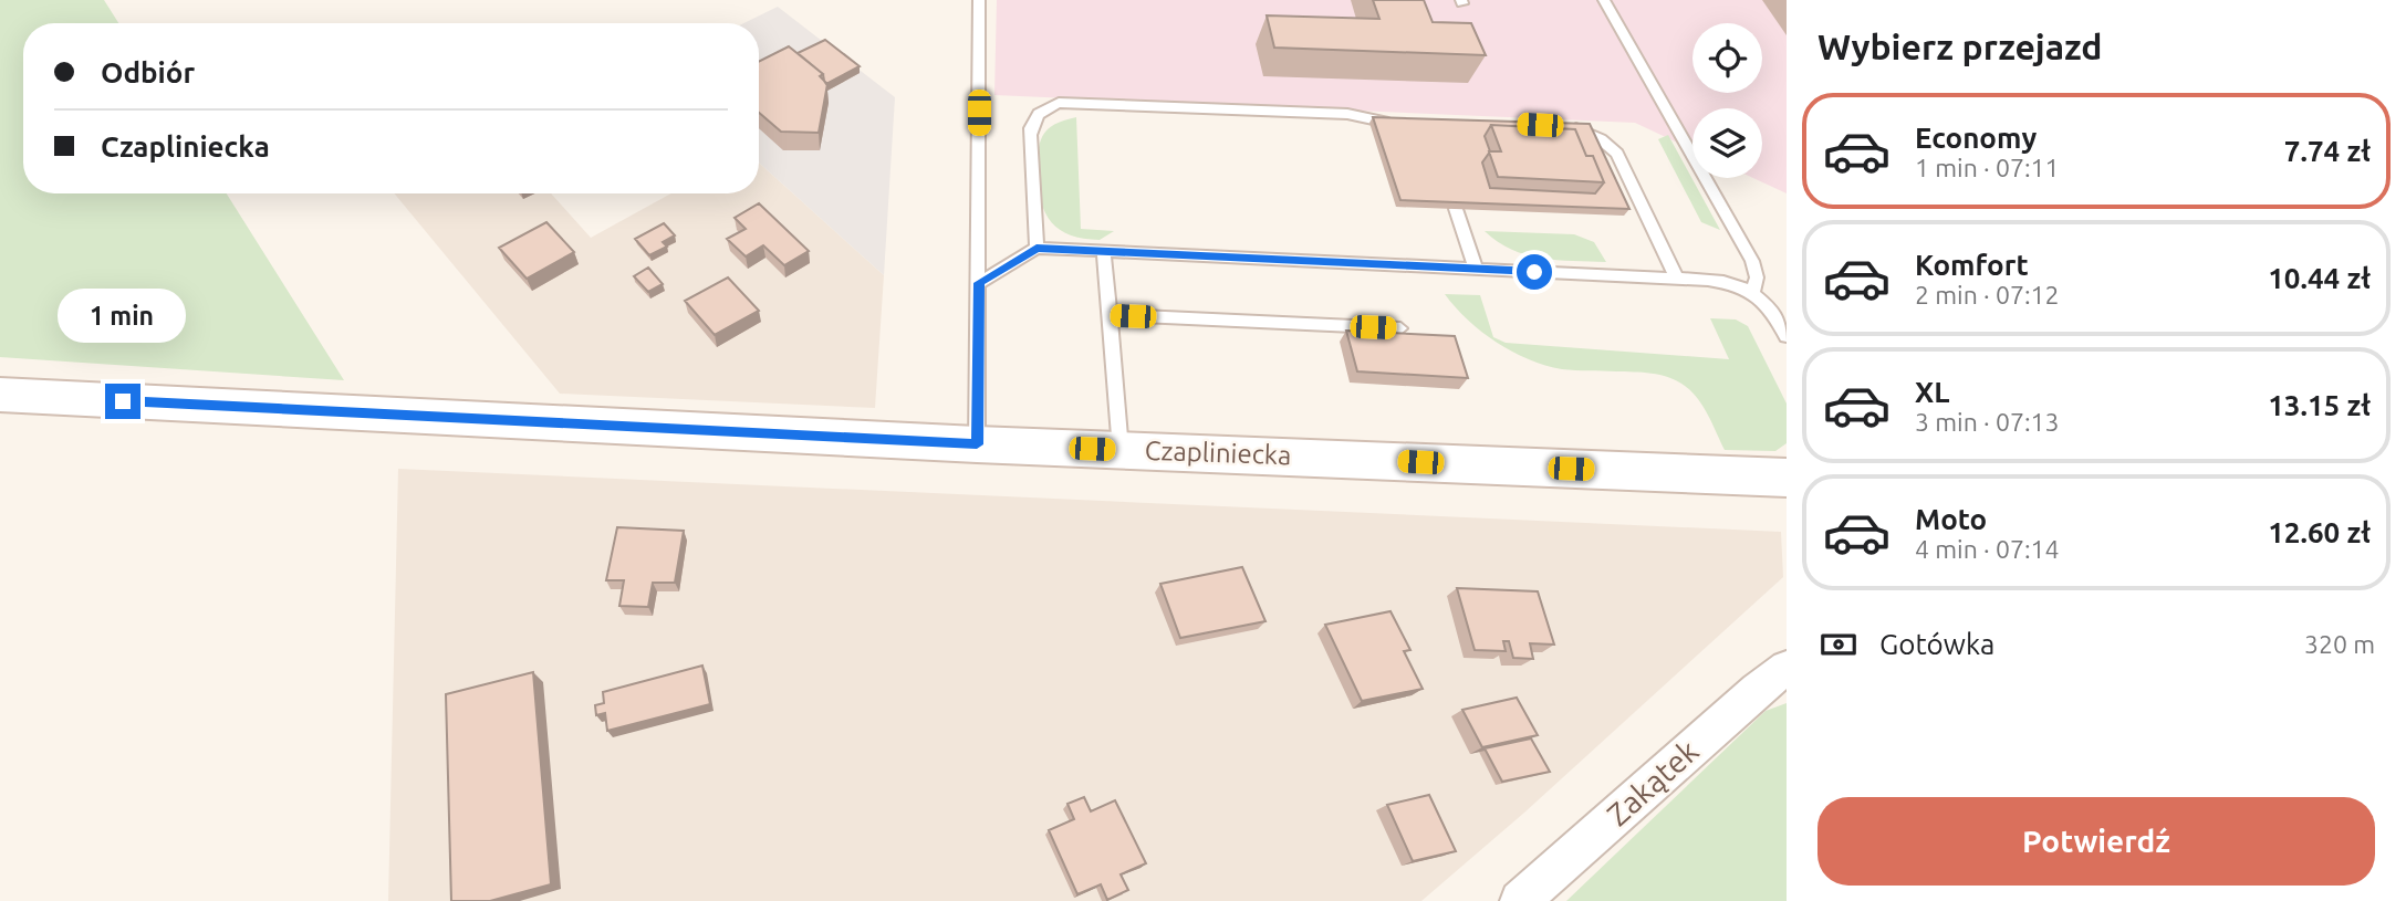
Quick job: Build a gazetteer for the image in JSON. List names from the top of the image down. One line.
{"streets":{"main road":["Czapliniecka"],"street":["Zakątek"]},"page":{"heading":"Wybierz przejazd","banner":["Odbiór","Czapliniecka"],"list":[{"name":"Economy","note":"1 min · 07:11","value":"7.74 zł"},{"name":"Komfort","note":"2 min · 07:12","value":"10.44 zł"},{"name":"XL","note":"3 min · 07:13","value":"13.15 zł"},{"name":"Moto","note":"4 min · 07:14","value":"12.60 zł"}],"bubble":"1 min","pay":["Gotówka","320 m"],"buttons":"Potwierdź"}}
